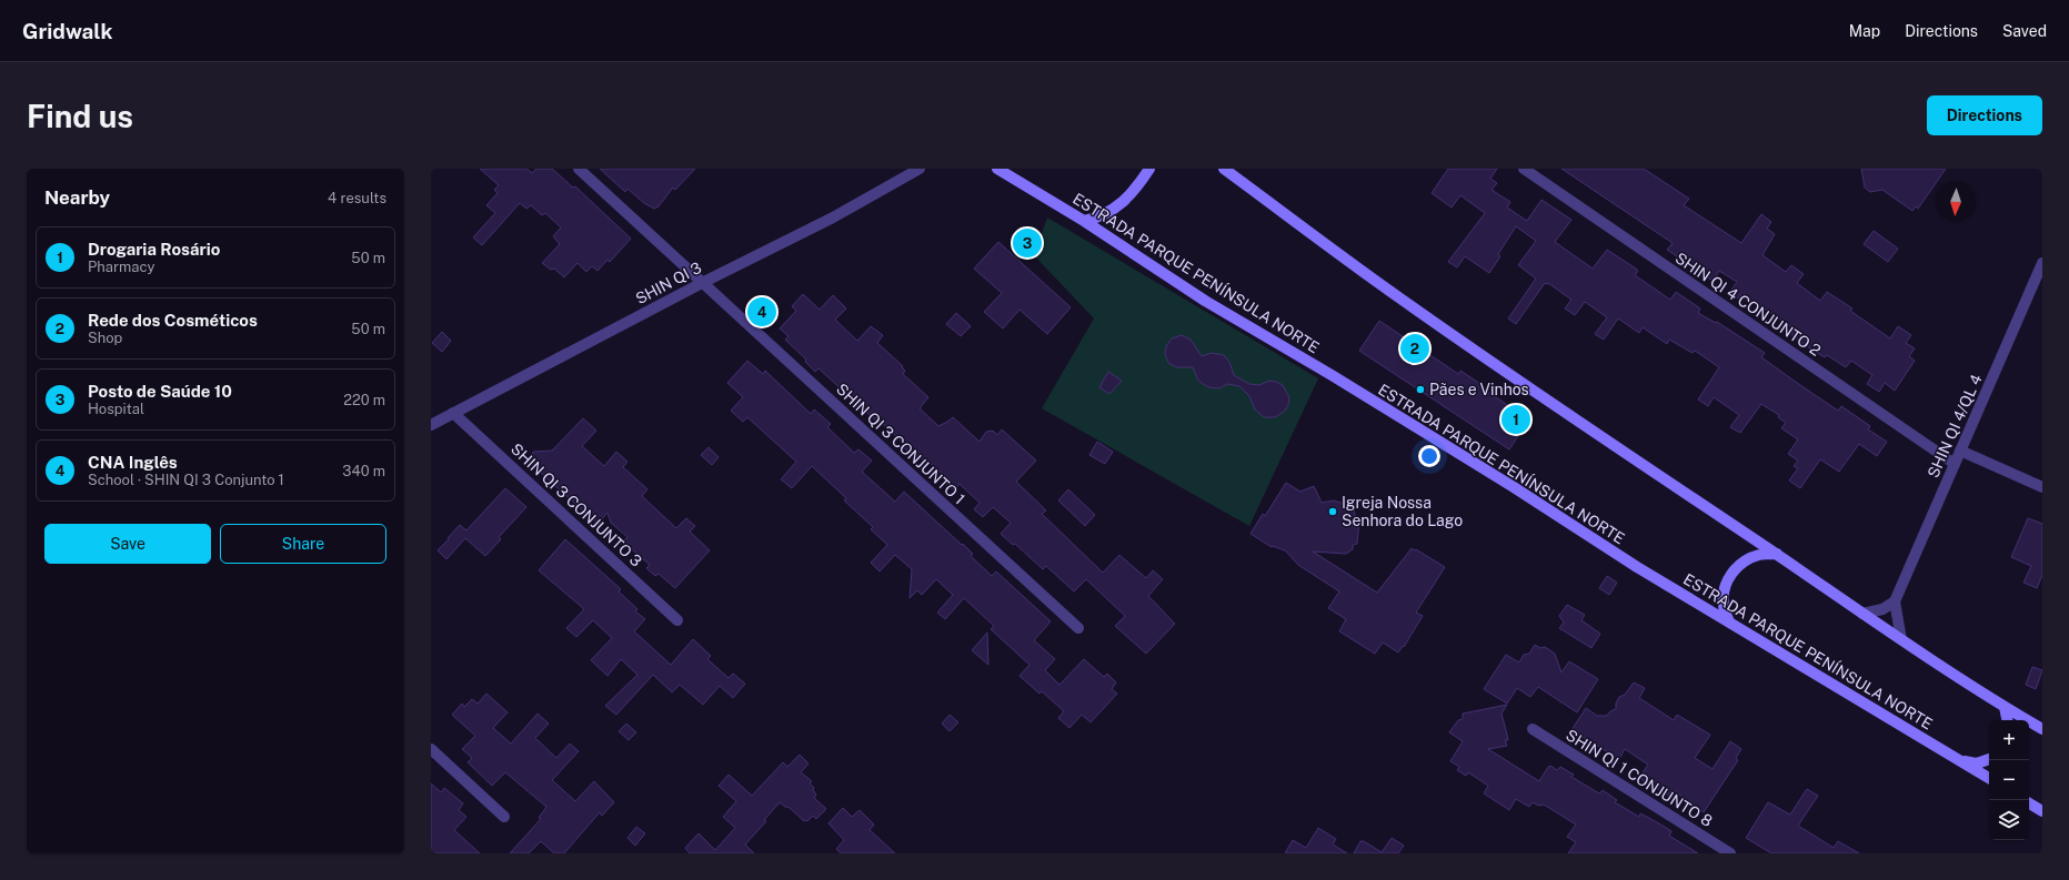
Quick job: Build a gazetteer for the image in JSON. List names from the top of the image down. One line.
{"streets":{"main road":["ESTRADA PARQUE PENÍNSULA NORTE"],"street":["SHIN QI 3","SHIN QI 4 CONJUNTO 2","SHIN QI 4/QL 4","SHIN QI 3 CONJUNTO 1","SHIN QI 3 CONJUNTO 3","SHIN QI 1 CONJUNTO 8"]},"crossings":[["SHIN QI 3","SHIN QI 3 CONJUNTO 1"],["SHIN QI 3","SHIN QI 3 CONJUNTO 3"],["SHIN QI 4 CONJUNTO 2","SHIN QI 4/QL 4"]],"places":["Pães e Vinhos","Igreja Nossa Senhora do Lago"],"north":"bottom","page":{"header":"Gridwalk","nav":["Map","Directions","Saved"],"buttons":["Directions",["Save","Share"]],"title":"Find us","heading":["Nearby","4 results"],"list":[{"mark":"1","name":"Drogaria Rosário","note":"Pharmacy","value":"50 m"},{"mark":"2","name":"Rede dos Cosméticos","note":"Shop","value":"50 m"},{"mark":"3","name":"Posto de Saúde 10","note":"Hospital","value":"220 m"},{"mark":"4","name":"CNA Inglês","note":"School · SHIN QI 3 Conjunto 1","value":"340 m"}],"pins":["3","4","2","1"],"map_buttons":["+","−"]}}
